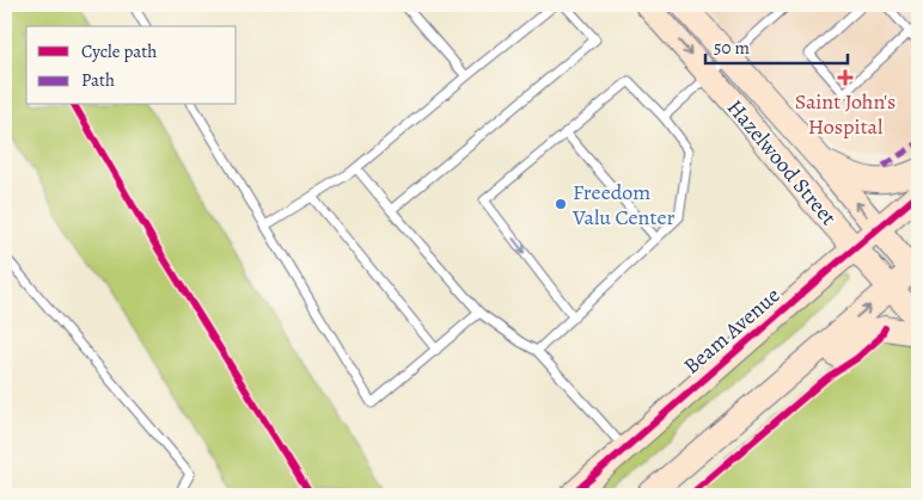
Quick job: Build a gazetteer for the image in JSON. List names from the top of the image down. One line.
{"streets":{"street":["Hazelwood Street","Beam Avenue"]},"crossings":[["Hazelwood Street","Beam Avenue"]],"places":{"health":["Saint John's Hospital"],"other":["Freedom Valu Center"]},"legend":["Cycle path","Path"],"scale_bar":"50 m"}
